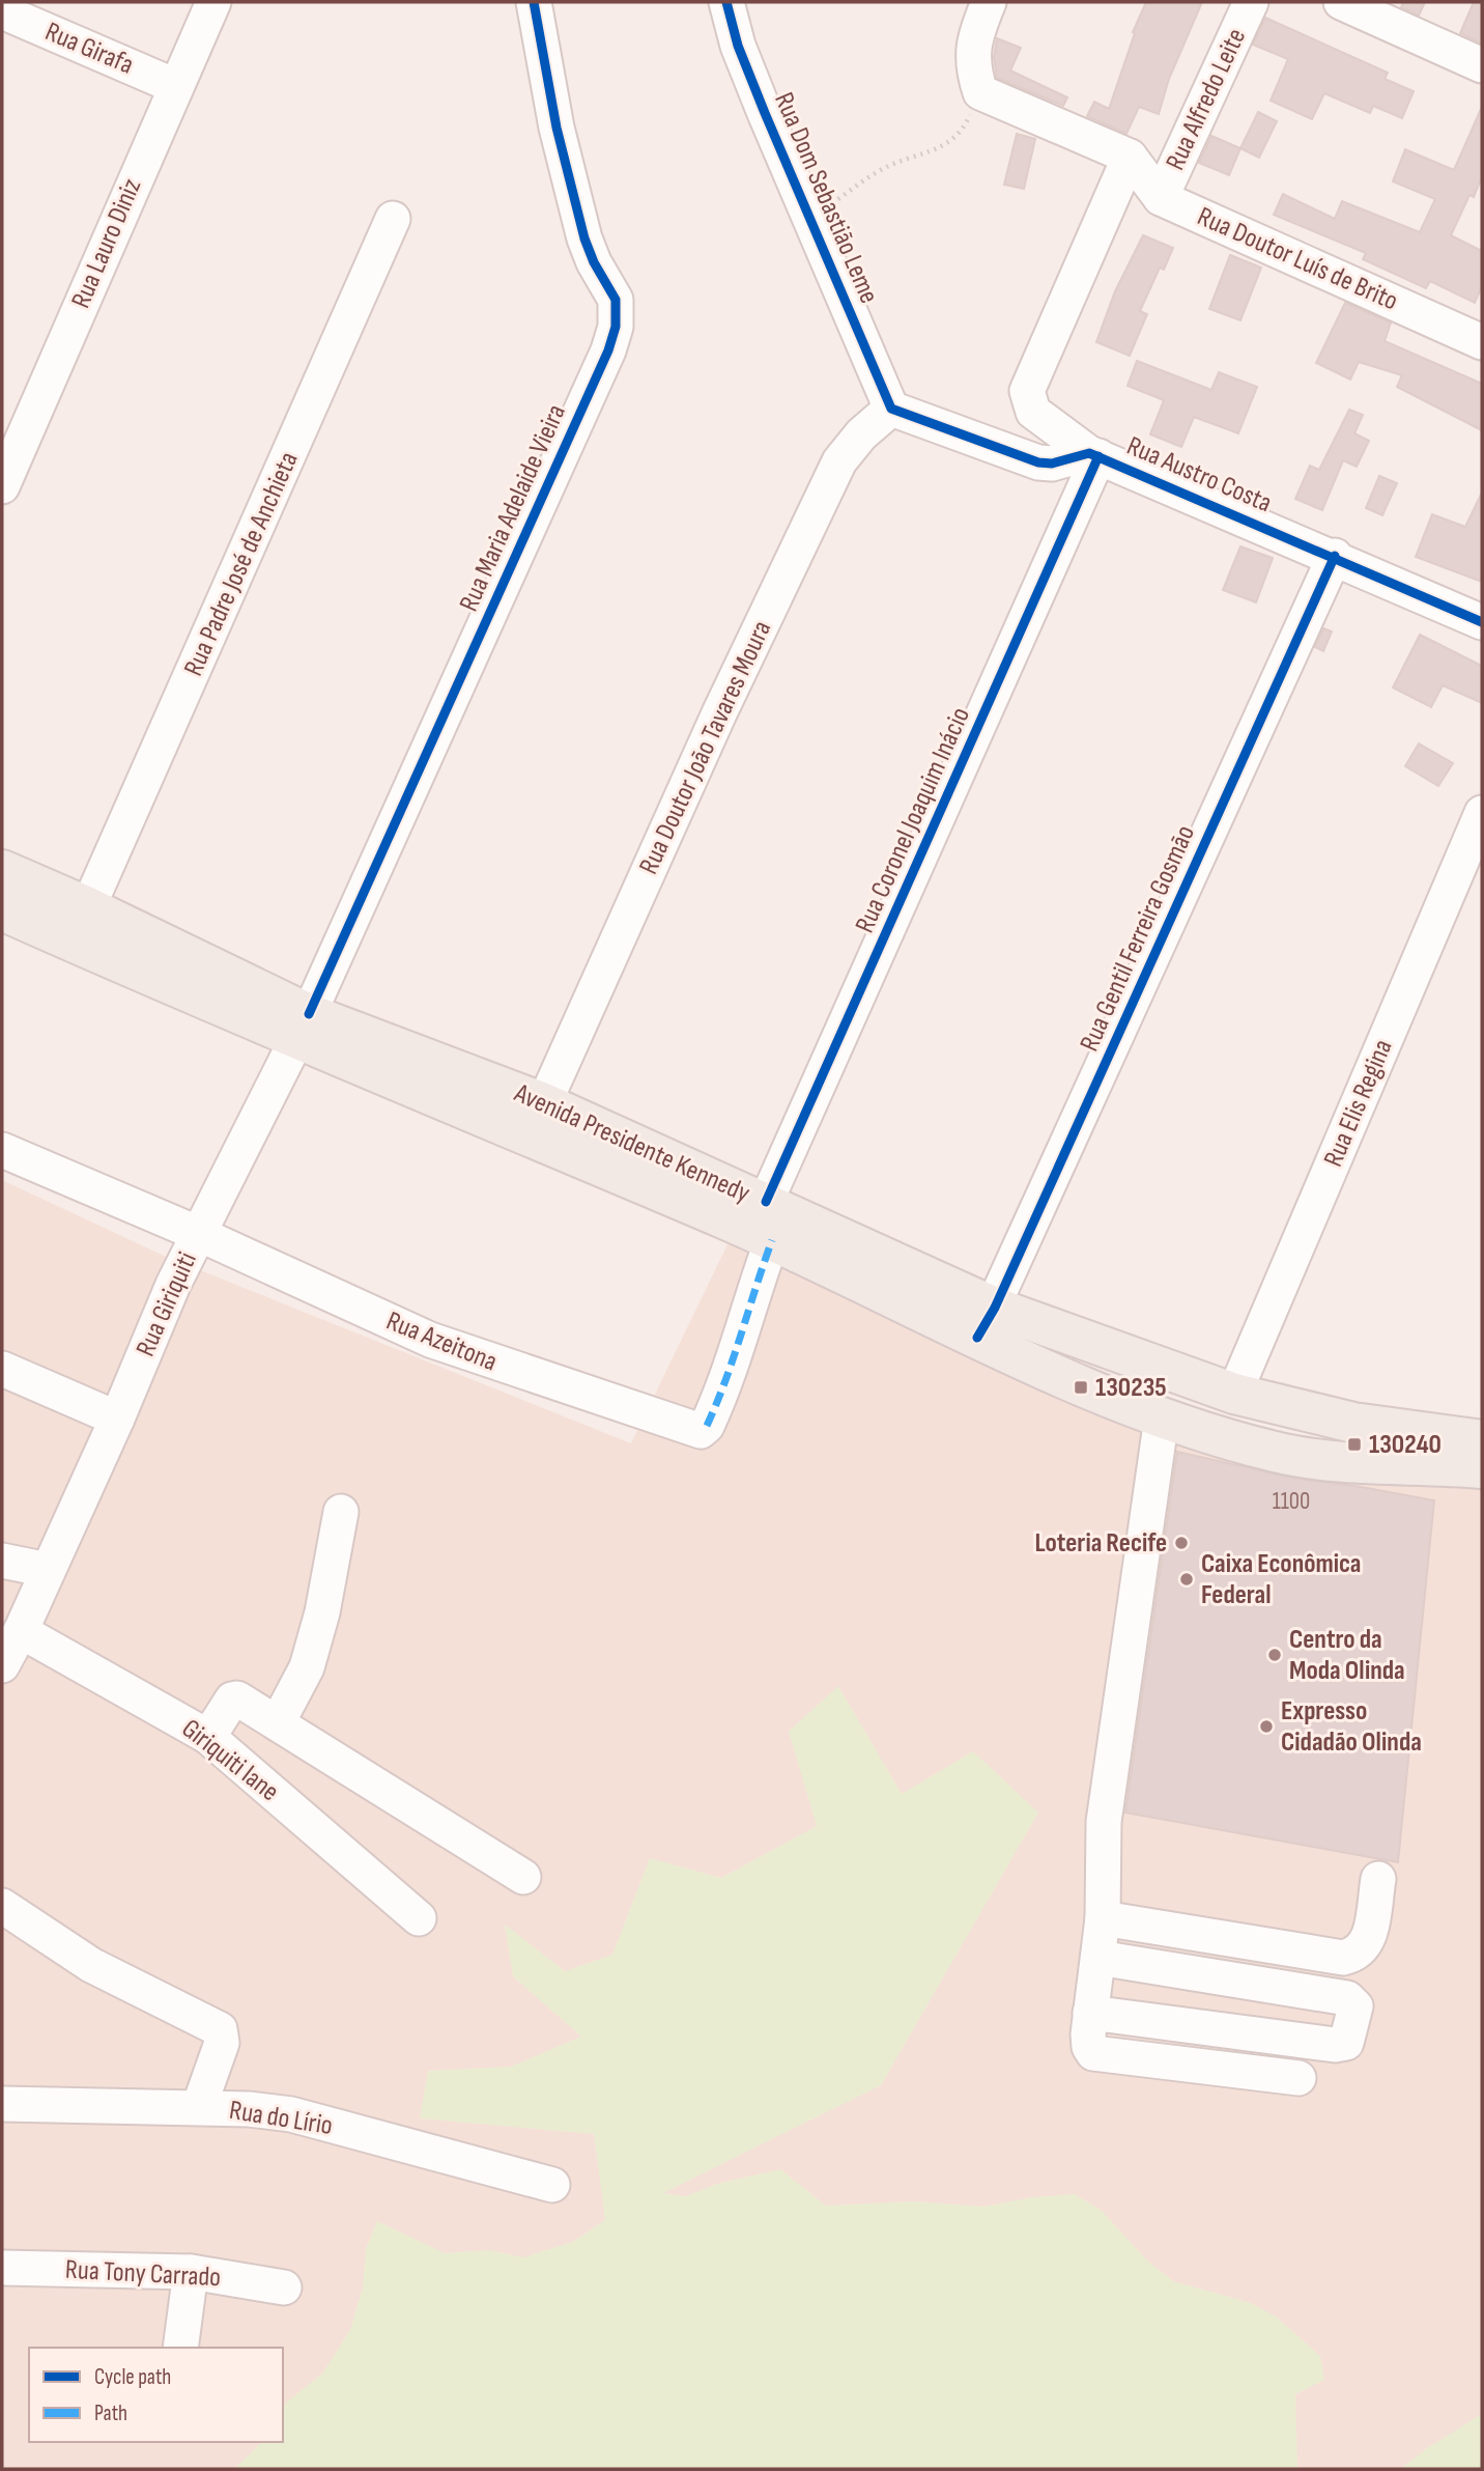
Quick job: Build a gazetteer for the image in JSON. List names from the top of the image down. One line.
{"streets":{"main road":["Avenida Presidente Kennedy"],"street":["Rua Girafa","Rua Alfredo Leite","Rua Dom Sebastião Leme","Rua Lauro Diniz","Rua Doutor Luís de Brito","Rua Austro Costa","Rua Maria Adelaide Vieira","Rua Padre José de Anchieta","Rua Doutor João Tavares Moura","Rua Coronel Joaquim Inácio","Rua Gentil Ferreira Gosmão","Rua Elis Regina","Rua Giriquiti","Rua Azeitona","Giriquiti lane","Rua do Lírio","Rua Tony Carrado"]},"crossings":[["Rua Girafa","Rua Lauro Diniz"],["Rua Alfredo Leite","Rua Doutor Luís de Brito"],["Rua Dom Sebastião Leme","Rua Austro Costa"],["Rua Dom Sebastião Leme","Rua Doutor João Tavares Moura"],["Rua Austro Costa","Rua Doutor João Tavares Moura"],["Rua Austro Costa","Rua Coronel Joaquim Inácio"],["Rua Austro Costa","Rua Gentil Ferreira Gosmão"],["Rua Maria Adelaide Vieira","Avenida Presidente Kennedy"],["Rua Maria Adelaide Vieira","Rua Giriquiti"],["Rua Padre José de Anchieta","Avenida Presidente Kennedy"],["Rua Doutor João Tavares Moura","Avenida Presidente Kennedy"],["Rua Coronel Joaquim Inácio","Avenida Presidente Kennedy"],["Rua Coronel Joaquim Inácio","Rua Azeitona"],["Rua Gentil Ferreira Gosmão","Avenida Presidente Kennedy"],["Rua Elis Regina","Avenida Presidente Kennedy"],["Avenida Presidente Kennedy","Rua Giriquiti"],["Avenida Presidente Kennedy","Rua Azeitona"],["Rua Giriquiti","Rua Azeitona"],["Rua Giriquiti","Giriquiti lane"]],"places":{"transit":["130235","130240"],"other":["Loteria Recife","Caixa Econômica Federal","Centro da Moda Olinda","Expresso Cidadão Olinda"]},"house_numbers":["1100"],"legend":["Cycle path","Path"]}
